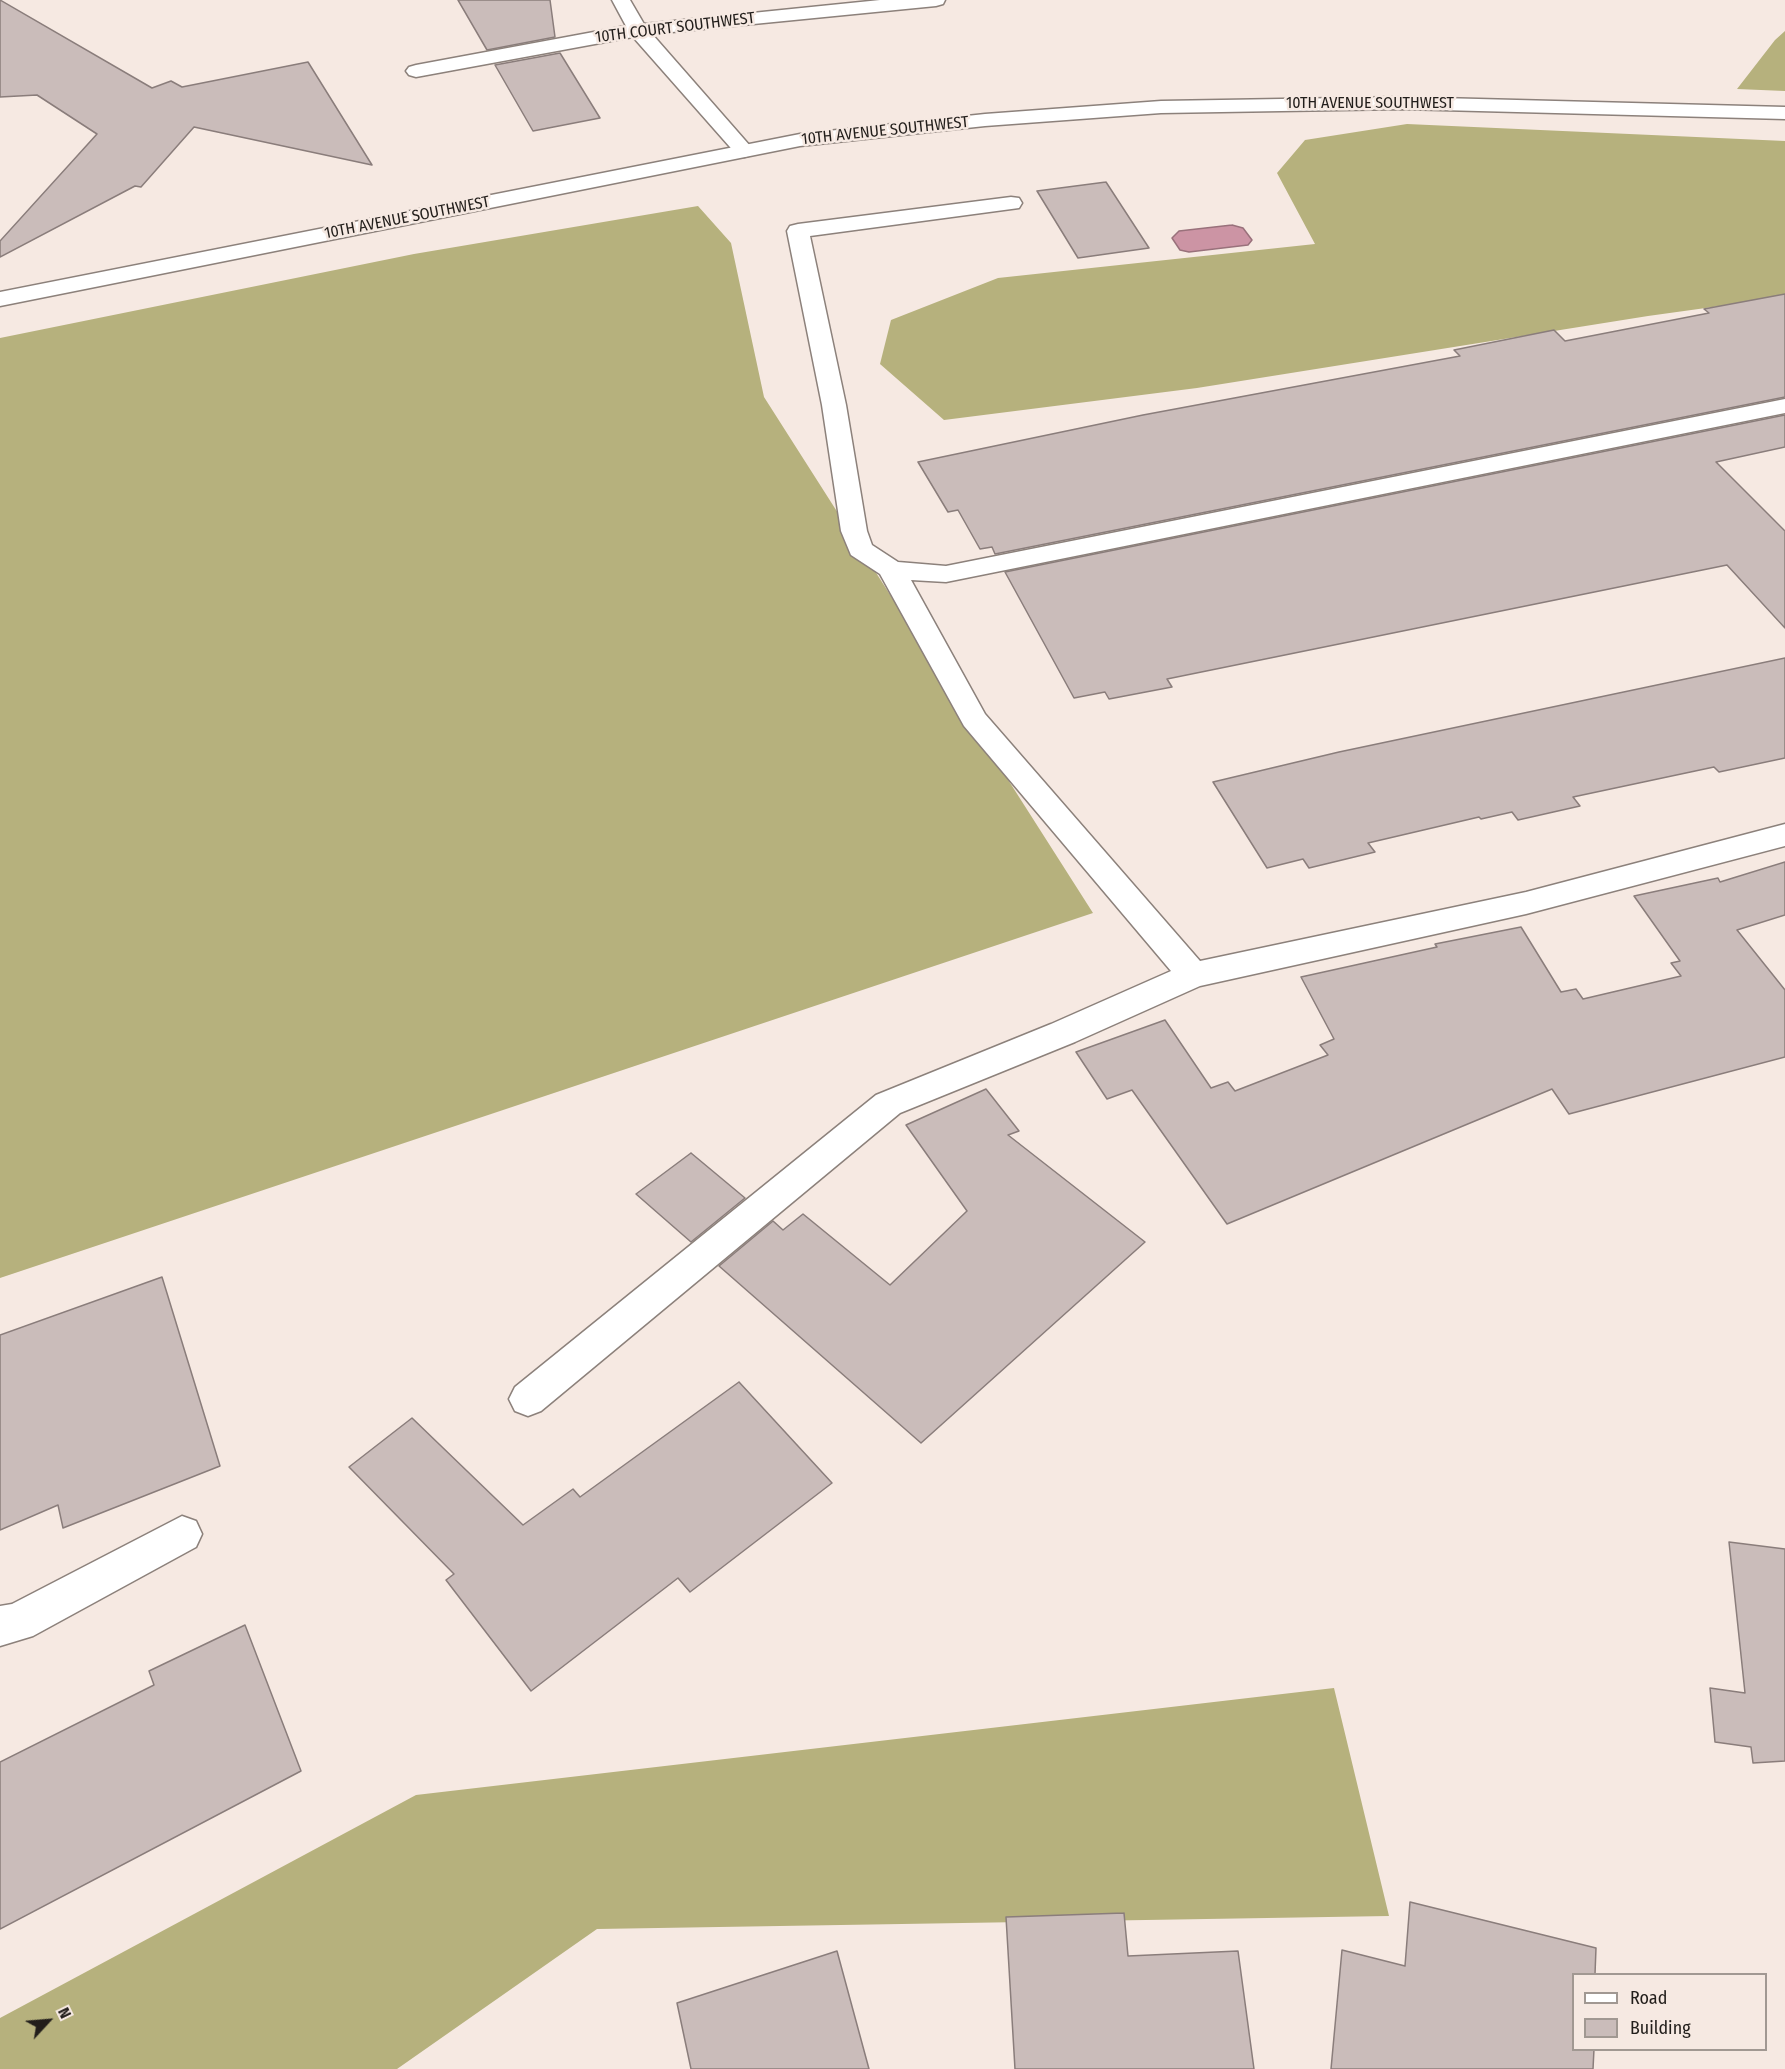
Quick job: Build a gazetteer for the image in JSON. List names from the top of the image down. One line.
{"streets":{"street":["10TH COURT SOUTHWEST","10TH AVENUE SOUTHWEST"]},"legend":["Road","Building"],"north":"top right"}
